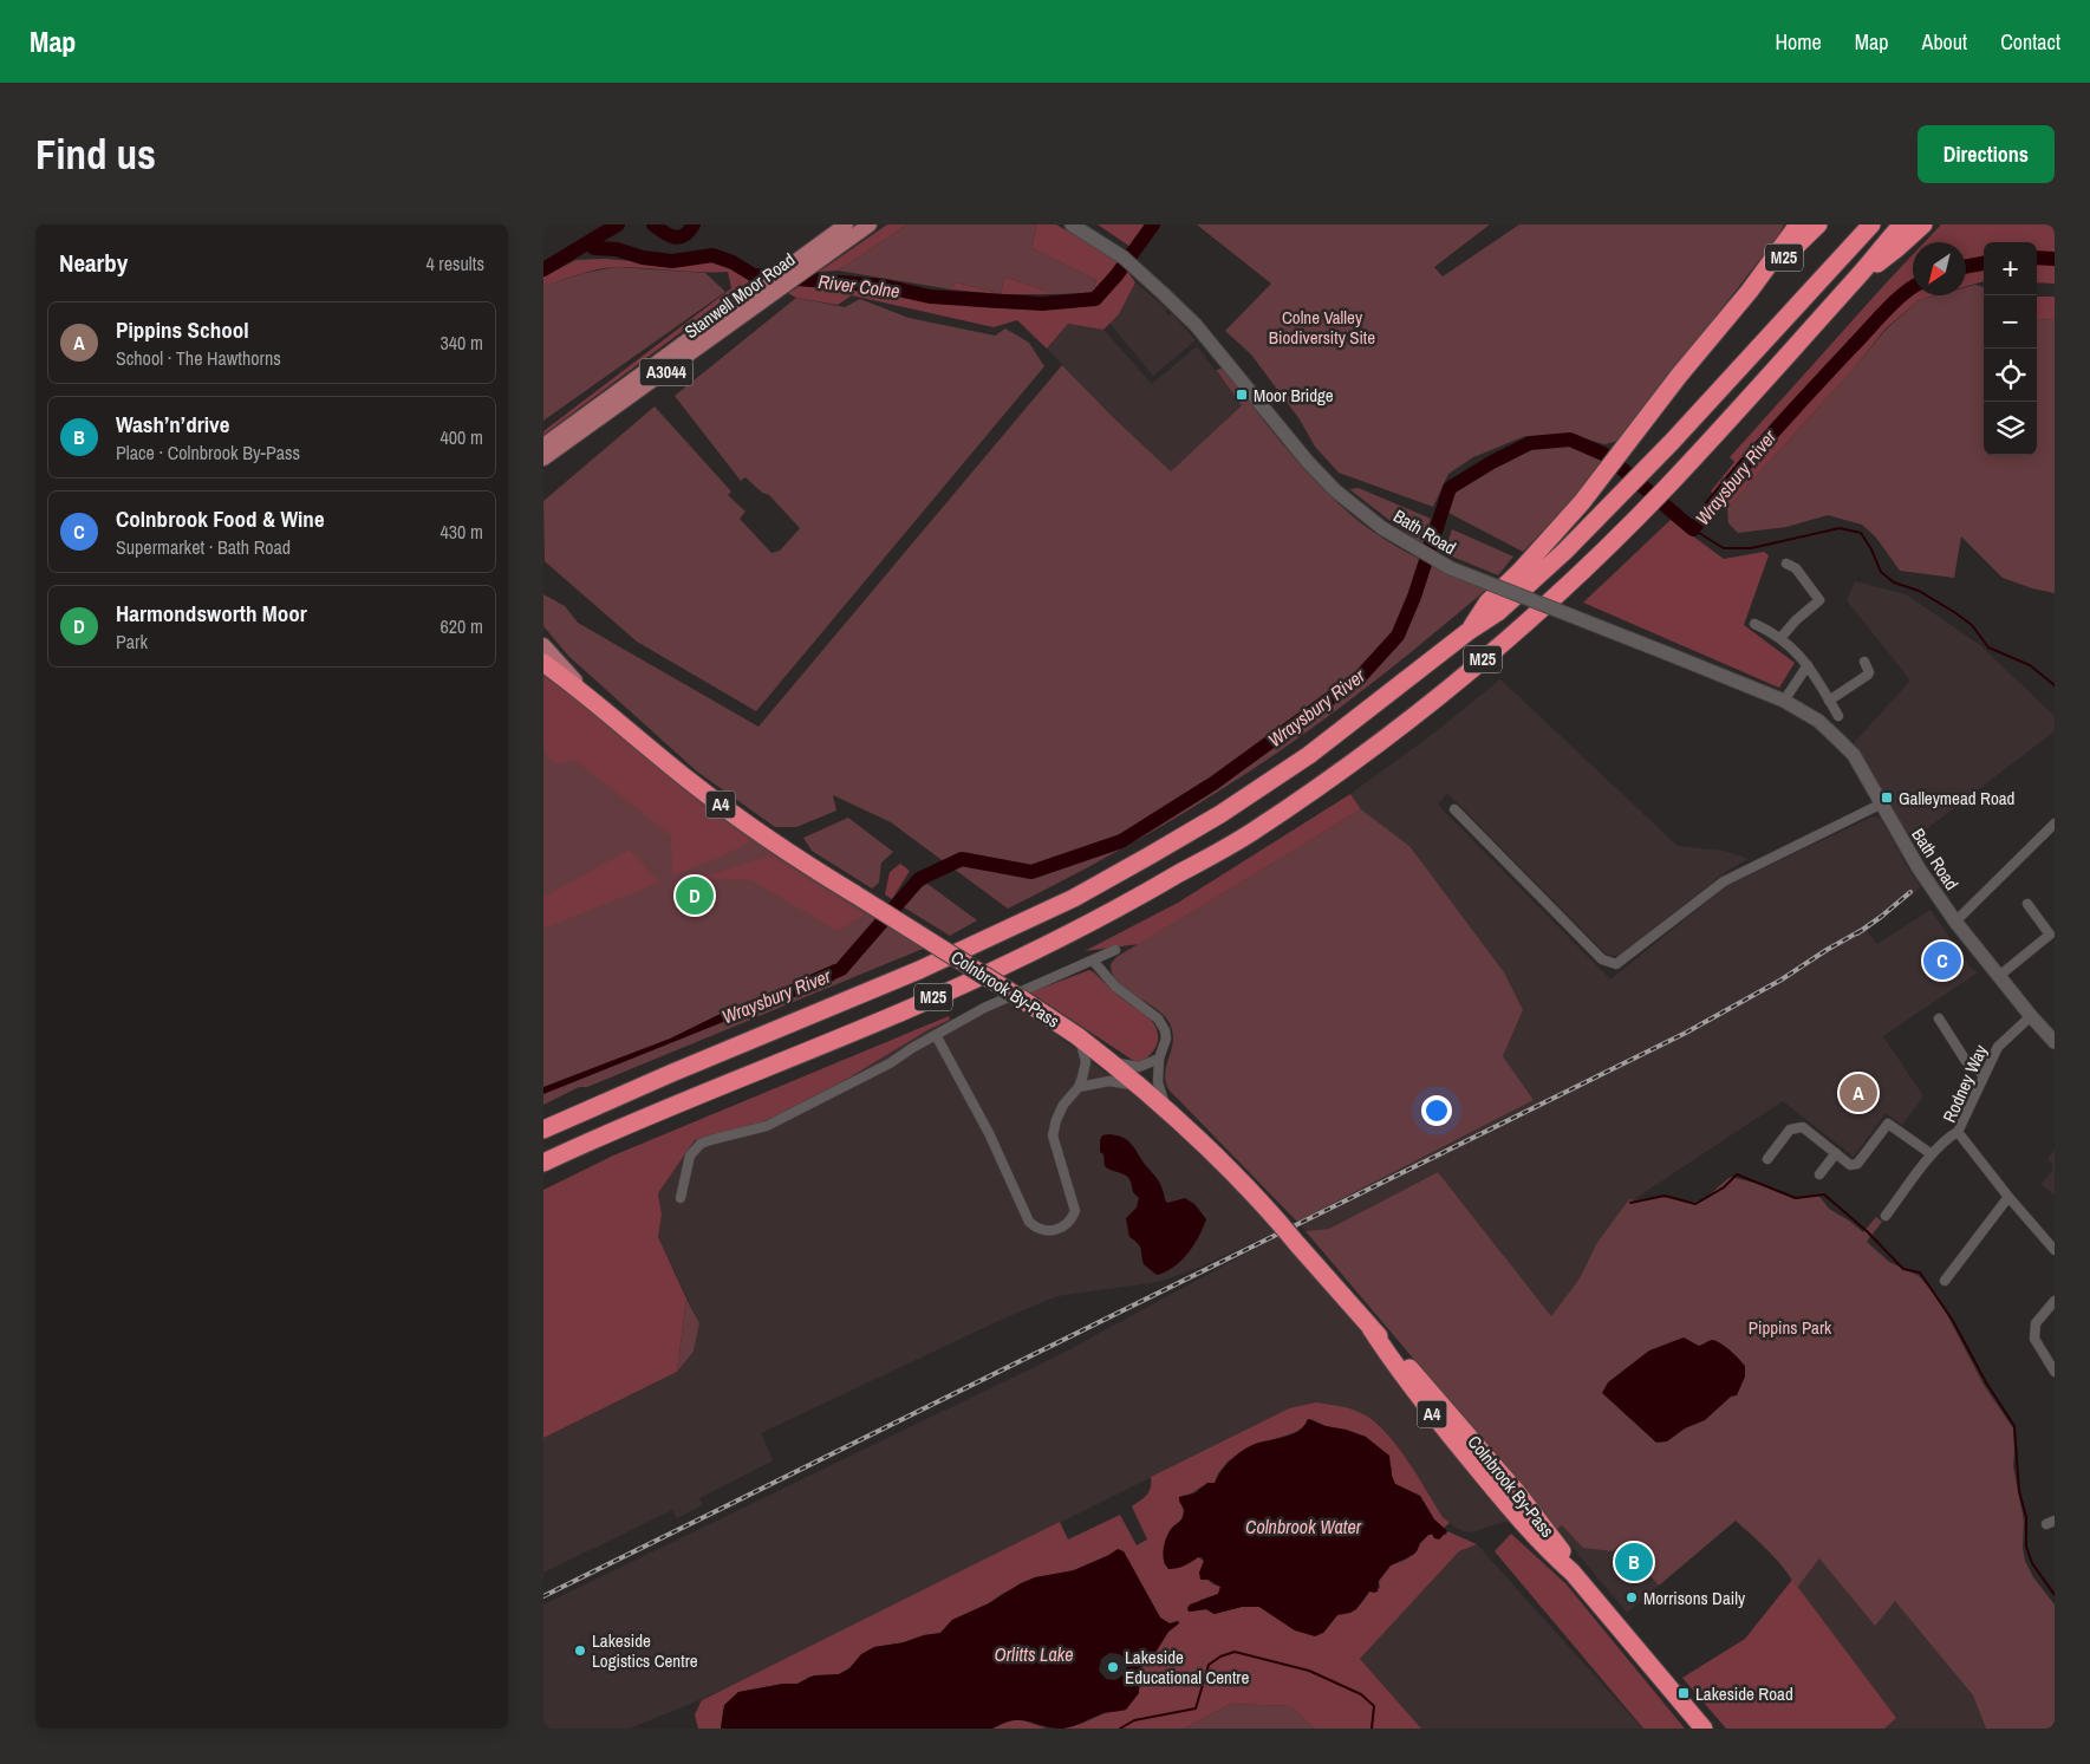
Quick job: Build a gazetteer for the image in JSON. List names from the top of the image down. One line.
{"streets":{"highway":["M25","A4","Colnbrook By-Pass"],"main road":["Stanwell Moor Road","A3044"],"street":["Bath Road","Rodney Way"]},"crossings":[["Bath Road","Rodney Way"],["A4","Colnbrook By-Pass"]],"water":["River Colne","Wraysbury River","Colnbrook Water","Orlitts Lake"],"parks":["Colne Valley Biodiversity Site","Pippins Park"],"places":{"transit":["Moor Bridge","Galleymead Road","Lakeside Road"],"other":["Morrisons Daily","Lakeside Logistics Centre","Lakeside Educational Centre"]},"north":"bottom left","page":{"header":"Map","nav":["Home","Map","About","Contact"],"buttons":"Directions","title":"Find us","heading":["Nearby","4 results"],"map_buttons":["+","−"],"list":[{"mark":"A","name":"Pippins School","note":"School · The Hawthorns","value":"340 m"},{"mark":"B","name":"Wash’n’drive","note":"Place · Colnbrook By-Pass","value":"400 m"},{"mark":"C","name":"Colnbrook Food & Wine","note":"Supermarket · Bath Road","value":"430 m"},{"mark":"D","name":"Harmondsworth Moor","note":"Park","value":"620 m"}],"pins":["D","C","A","B"]}}
